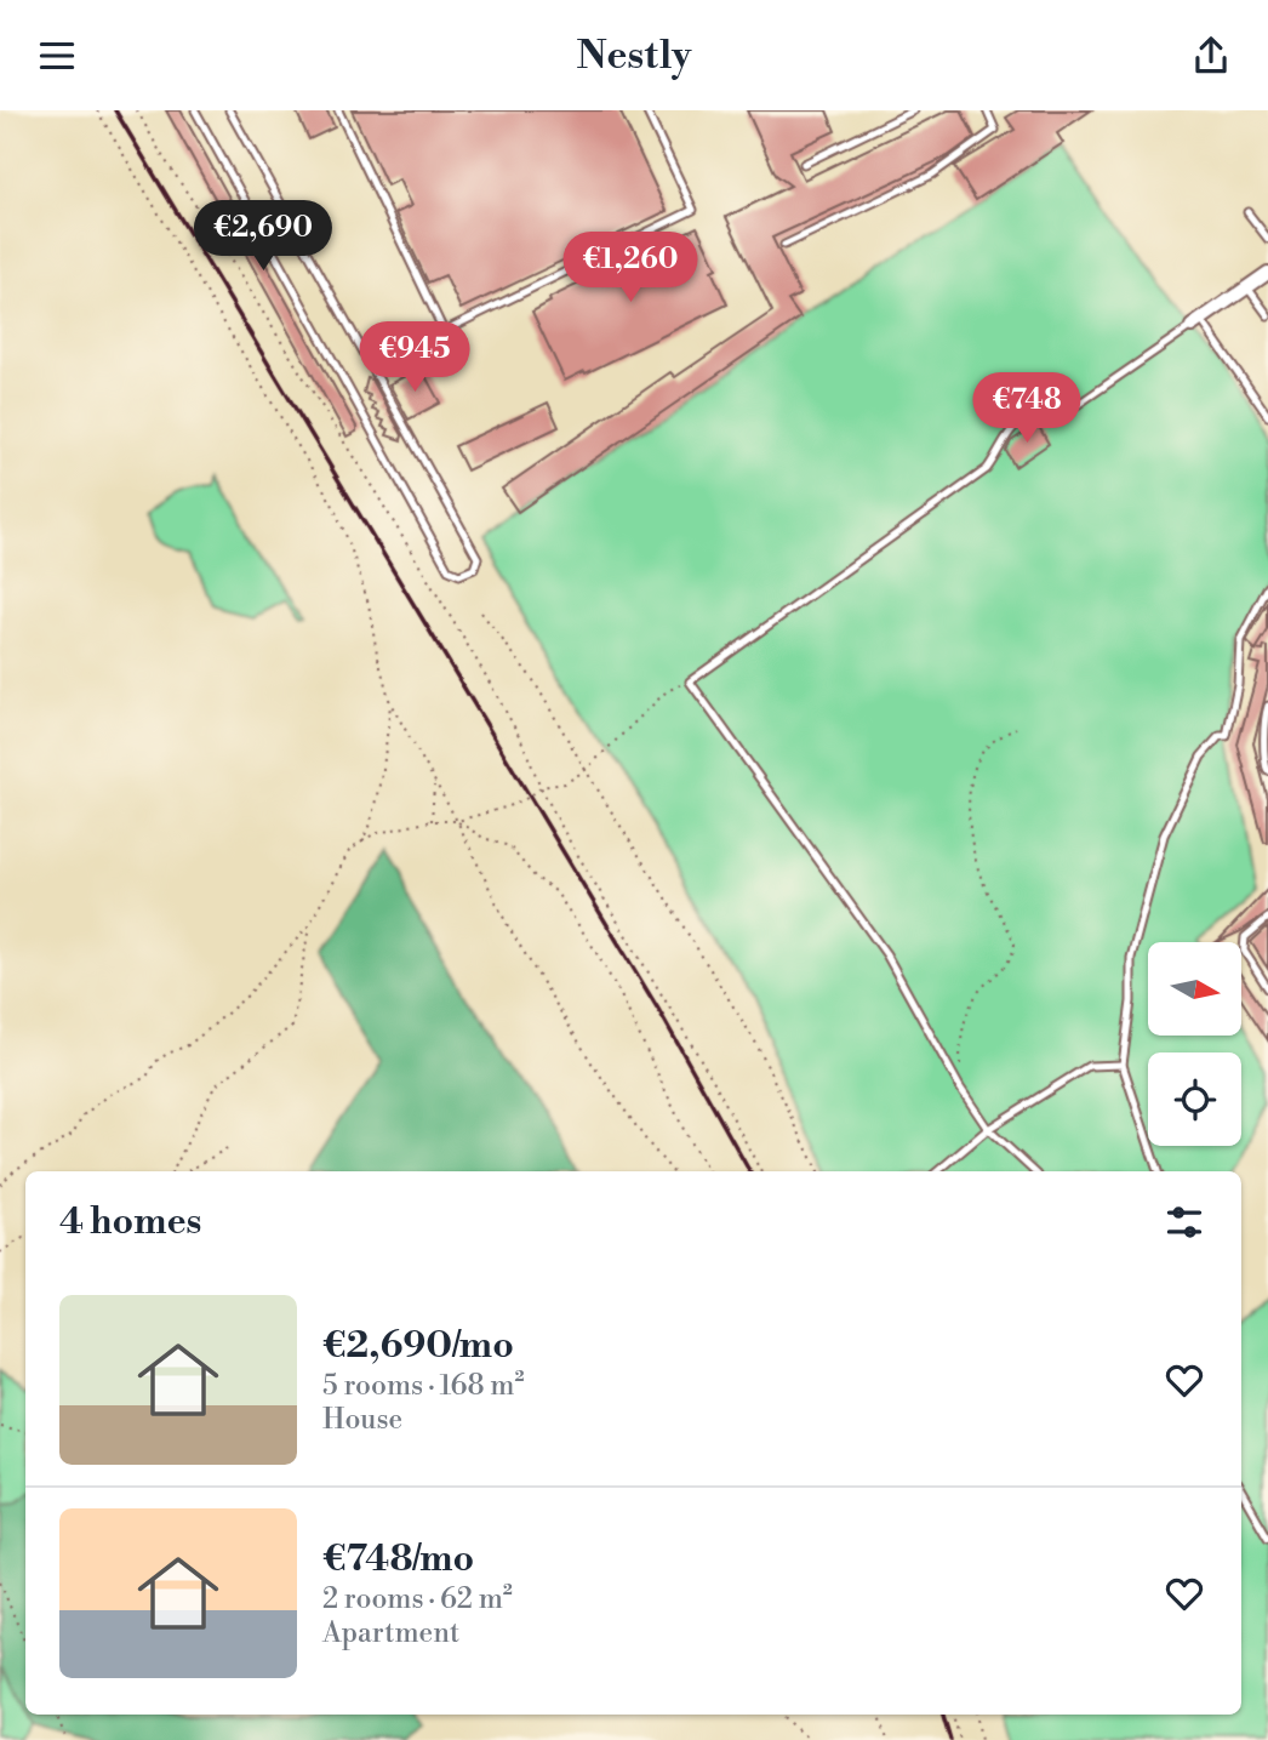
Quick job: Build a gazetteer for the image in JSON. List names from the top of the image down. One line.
{"north":"right","page":{"header":"Nestly","price":["€2,690","€1,260","€945","€748"],"heading":"4 homes","list":[{"name":"€2,690/mo","note":"5 rooms · 168 m² · House"},{"name":"€748/mo","note":"2 rooms · 62 m² · Apartment"}]}}
